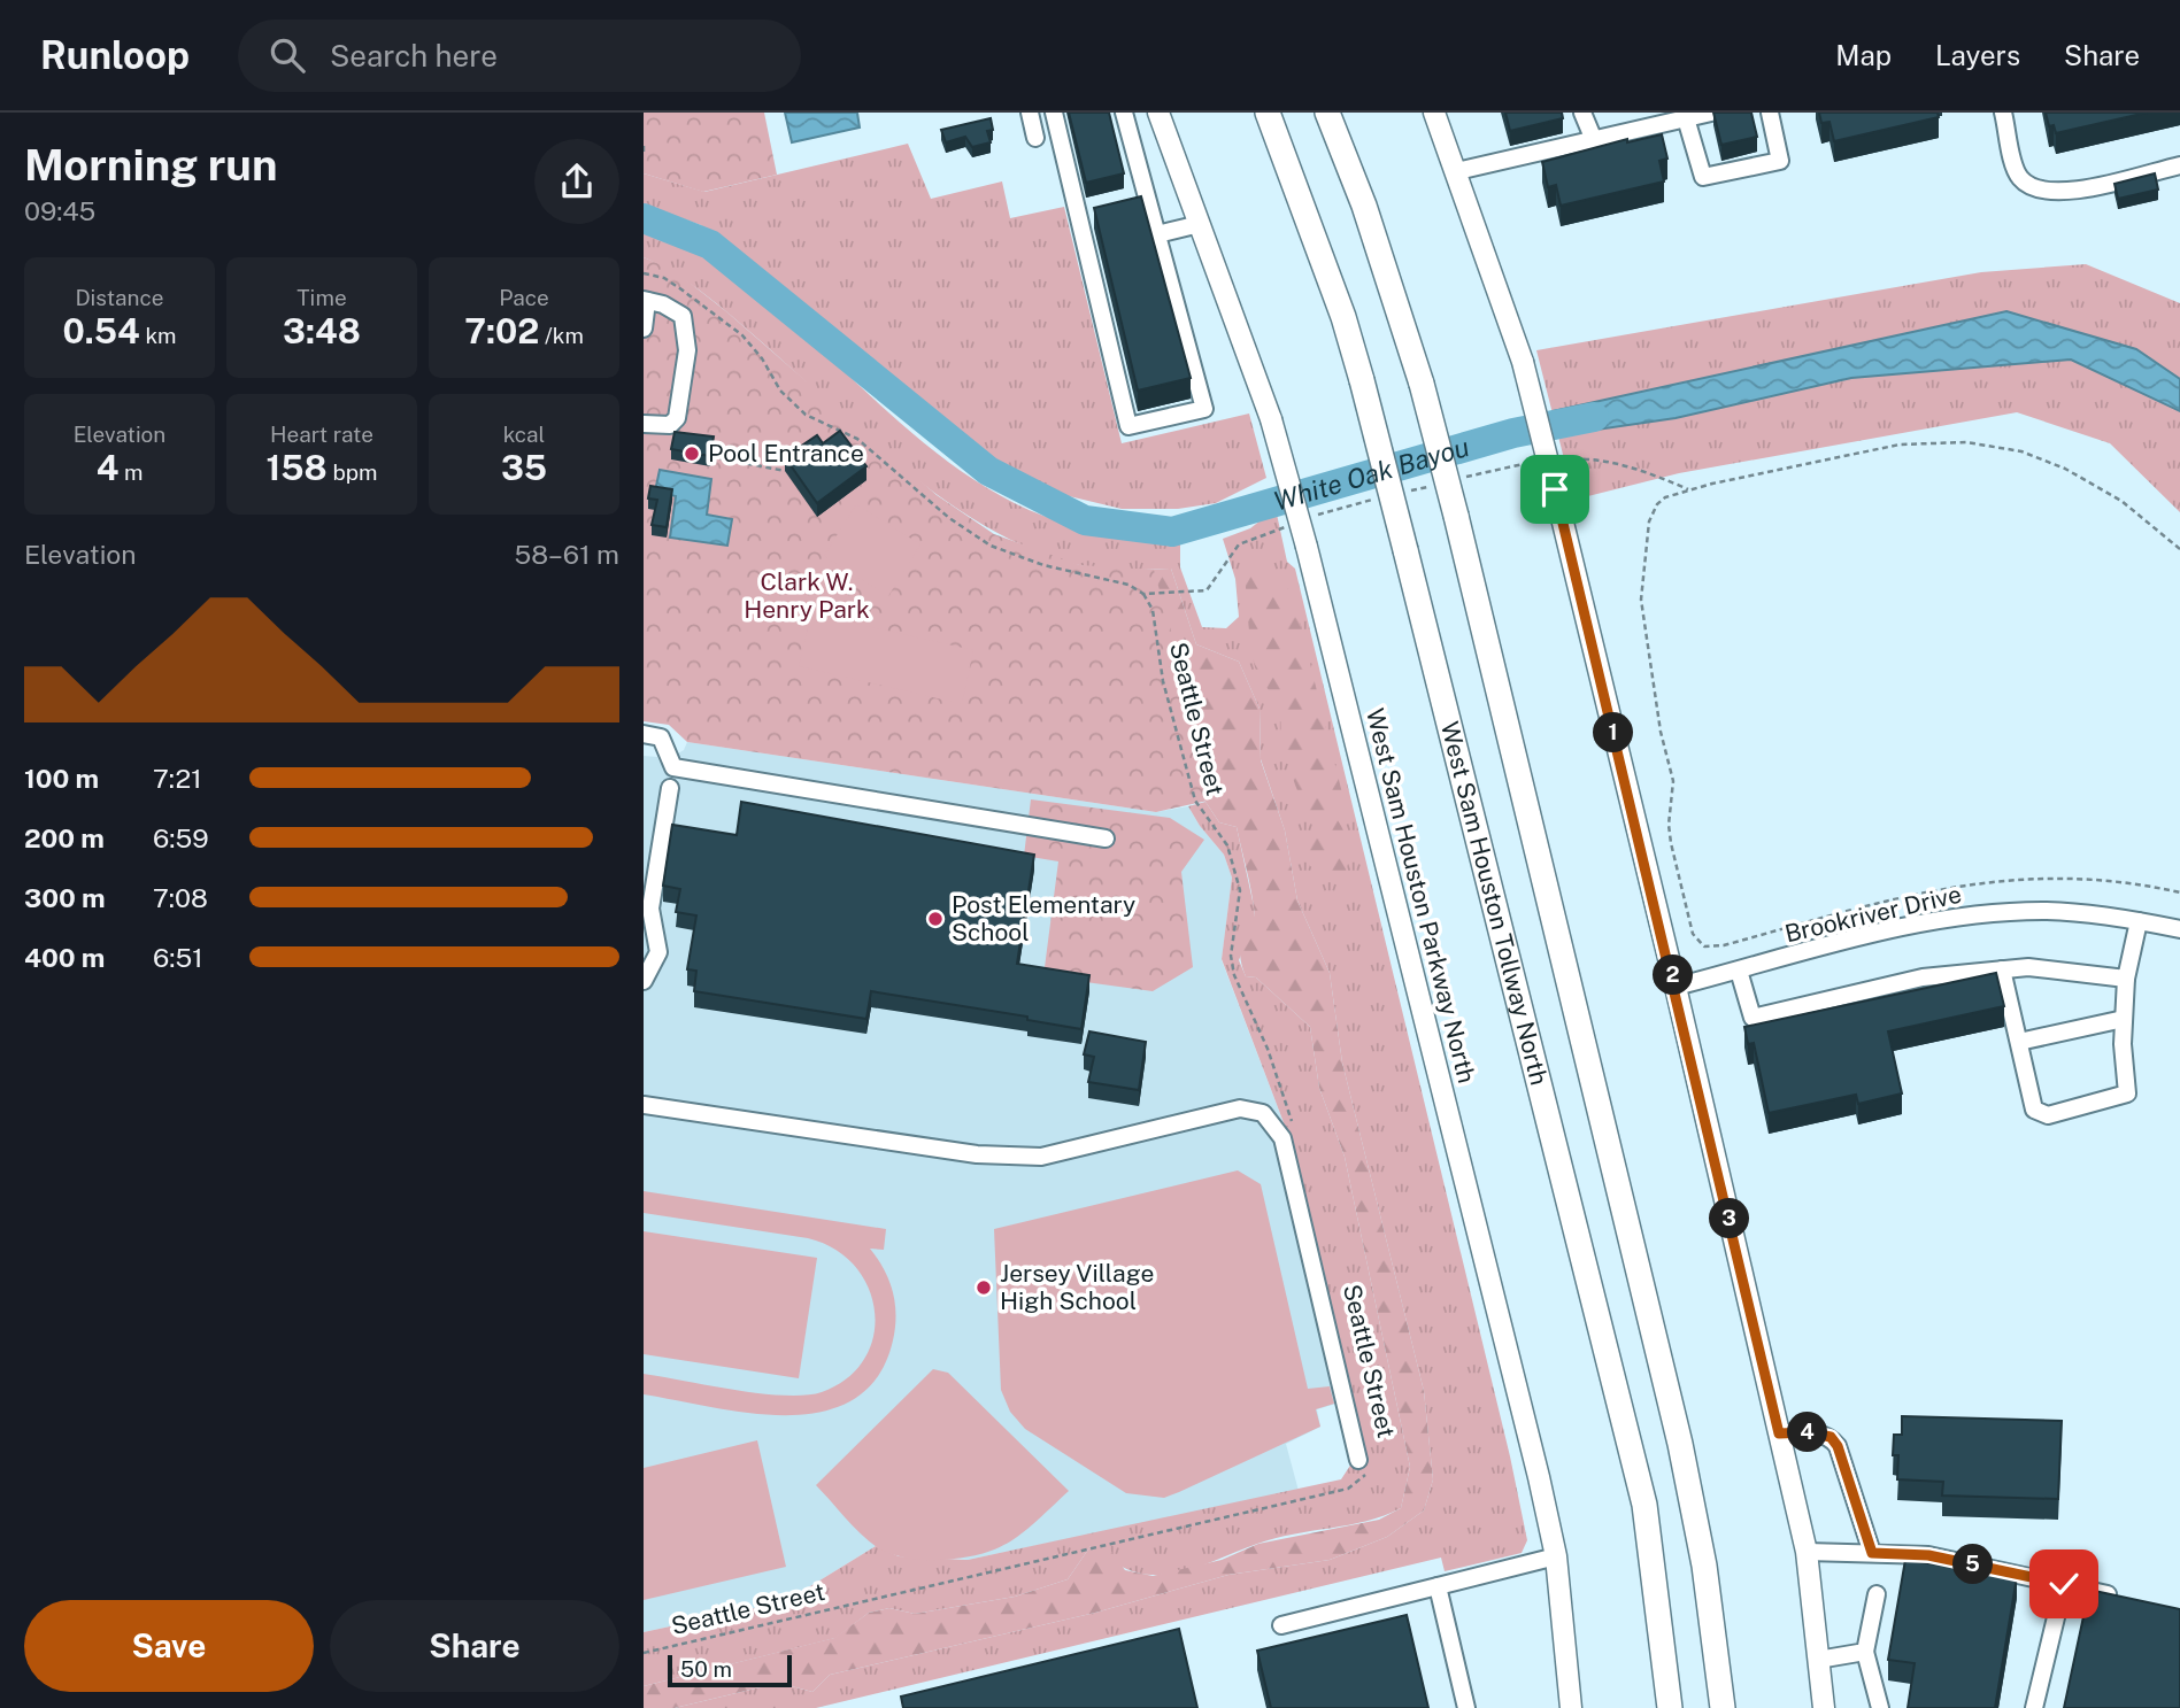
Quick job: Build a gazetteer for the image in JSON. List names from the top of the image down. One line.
{"streets":{"highway":["West Sam Houston Tollway North"],"main road":["West Sam Houston Parkway North"],"street":["Brookriver Drive"],"path":["Seattle Street"]},"water":["White Oak Bayou"],"parks":["Clark W. Henry Park"],"places":["Pool Entrance","Post Elementary School","Jersey Village High School"],"scale_bar":"50 m","page":{"header":"Runloop","search":"Search here","nav":["Map","Layers","Share"],"heading":["Morning run","09:45"],"stats":[["Distance","0.54 km"],["Time","3:48"],["Pace","7:02 /km"],["Elevation","4 m"],["Heart rate","158 bpm"],["kcal","35"]],"chart":["Elevation","58–61 m"],"pins":["1","2","3","4","5"],"list":[{"name":"100 m","note":"7:21"},{"name":"200 m","note":"6:59"},{"name":"300 m","note":"7:08"},{"name":"400 m","note":"6:51"}],"buttons":["Save","Share"],"scale":"50 m"}}
